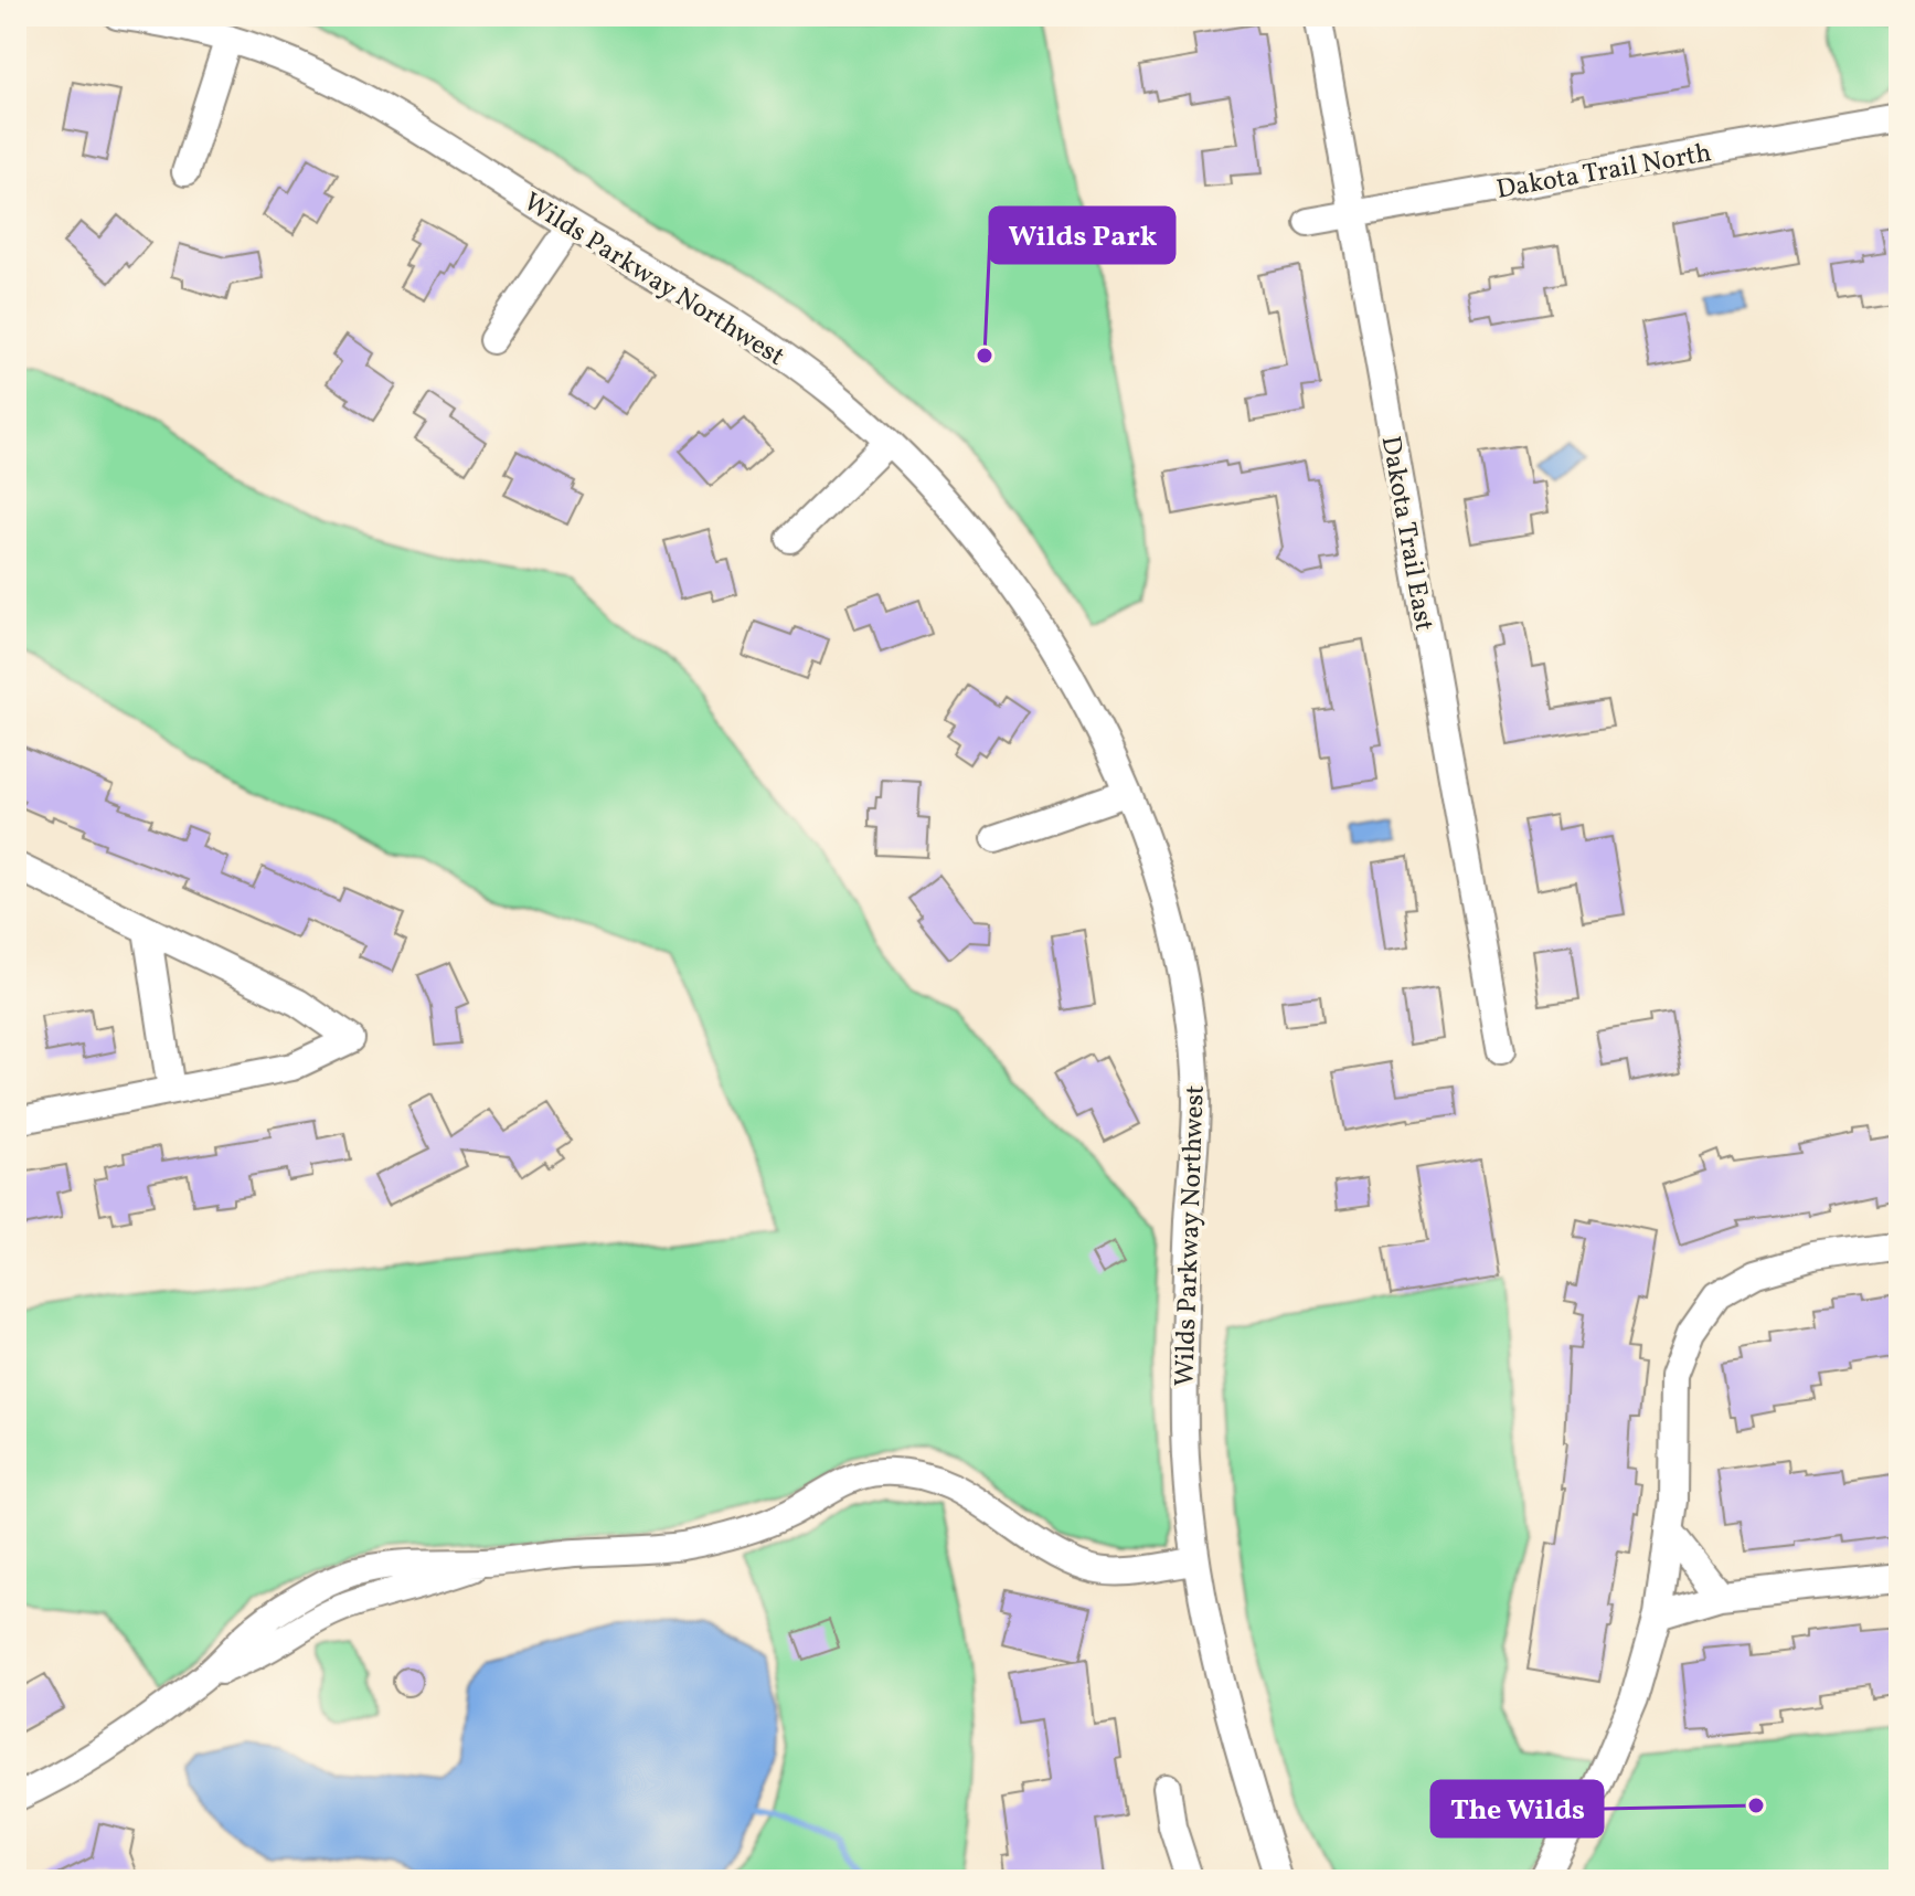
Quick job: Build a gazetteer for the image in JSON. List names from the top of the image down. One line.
{"streets":{"street":["Dakota Trail North","Wilds Parkway Northwest","Dakota Trail East"]},"crossings":[["Dakota Trail North","Dakota Trail East"]],"places":["Wilds Park","The Wilds"]}
